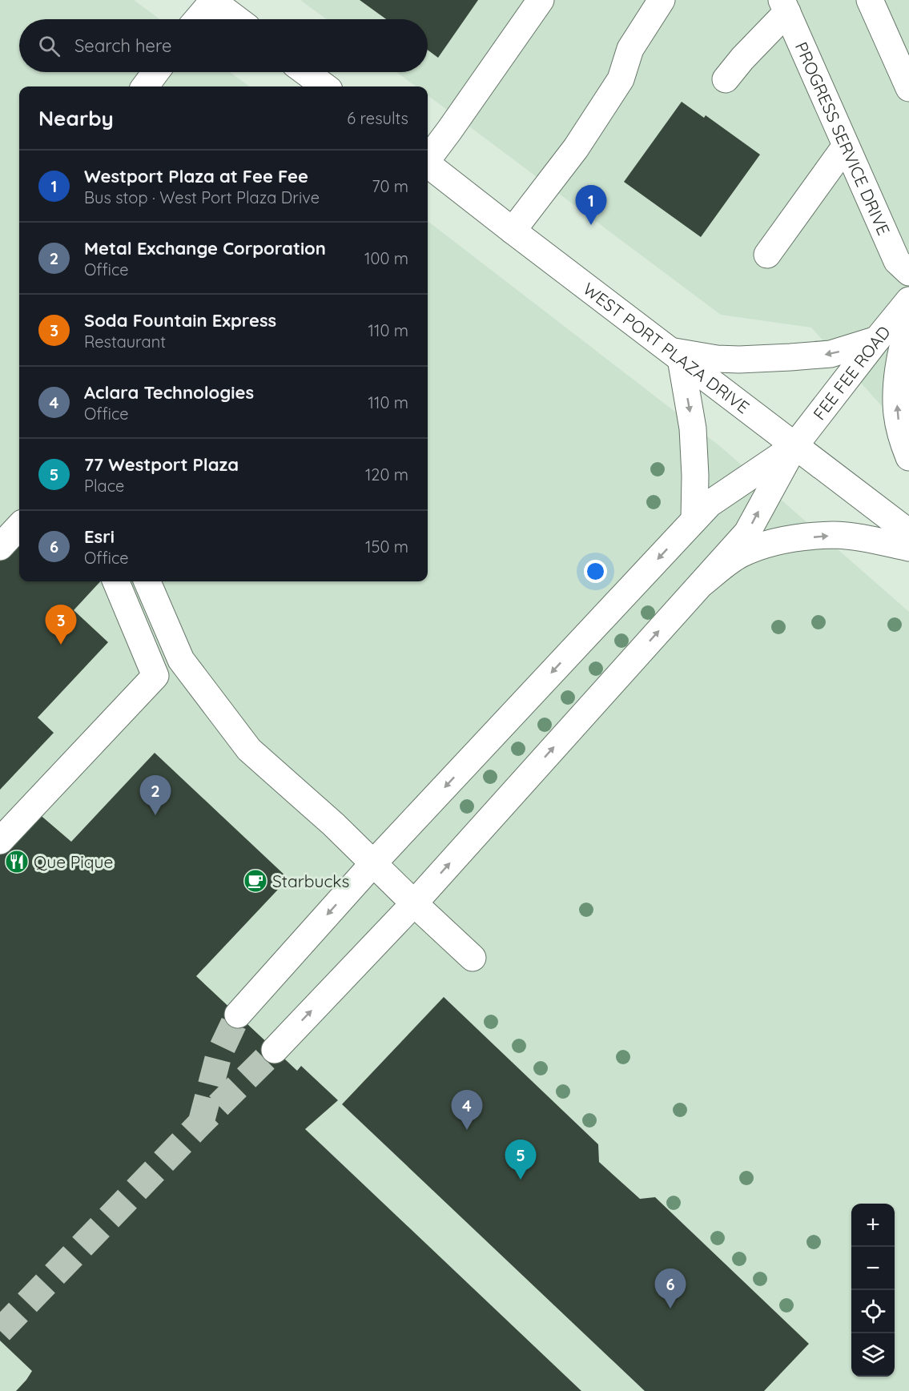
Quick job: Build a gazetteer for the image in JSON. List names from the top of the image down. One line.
{"streets":{"main road":["PROGRESS SERVICE DRIVE","WEST PORT PLAZA DRIVE","FEE FEE ROAD"]},"crossings":[["WEST PORT PLAZA DRIVE","FEE FEE ROAD"]],"places":{"restaurant":["Que Pique"],"cafe":["Starbucks"]},"page":{"search":"Search here","heading":["Nearby","6 results"],"list":[{"mark":"1","name":"Westport Plaza at Fee Fee","note":"Bus stop · West Port Plaza Drive","value":"70 m"},{"mark":"2","name":"Metal Exchange Corporation","note":"Office","value":"100 m"},{"mark":"3","name":"Soda Fountain Express","note":"Restaurant","value":"110 m"},{"mark":"4","name":"Aclara Technologies","note":"Office","value":"110 m"},{"mark":"5","name":"77 Westport Plaza","note":"Place","value":"120 m"},{"mark":"6","name":"Esri","note":"Office","value":"150 m"}],"pins":["1","3","2","4","5","6"],"map_buttons":["+","−"]}}
